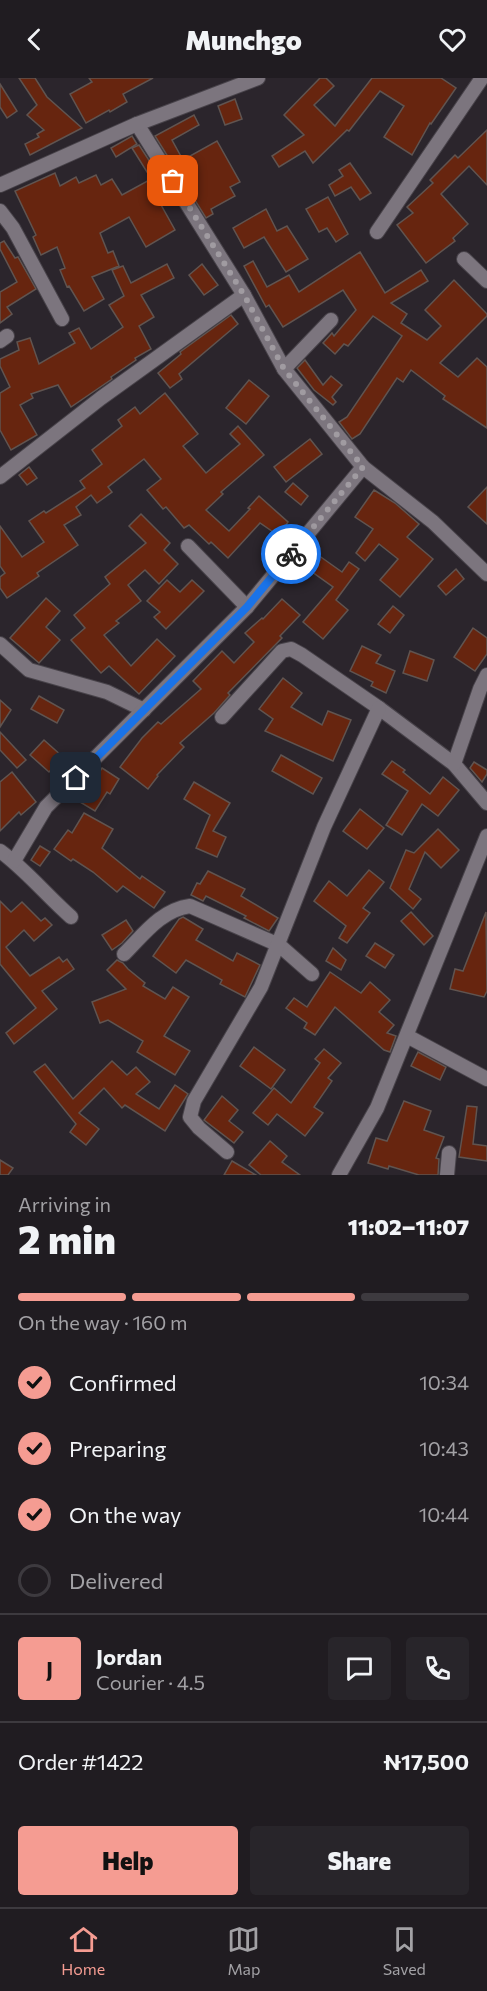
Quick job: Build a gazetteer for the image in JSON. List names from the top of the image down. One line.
{"page":{"header":"Munchgo","heading":["2 min","Arriving in","11:02–11:07"],"panel":["Jordan","Courier · 4.5","Order #1422","₦17,500"],"bar":"On the way · 160 m","list":[["Confirmed","10:34"],["Preparing","10:43"],["On the way","10:44"],"Delivered"],"round":"J","buttons":["Help","Share"],"tabs":["Home","Map","Saved"]}}
